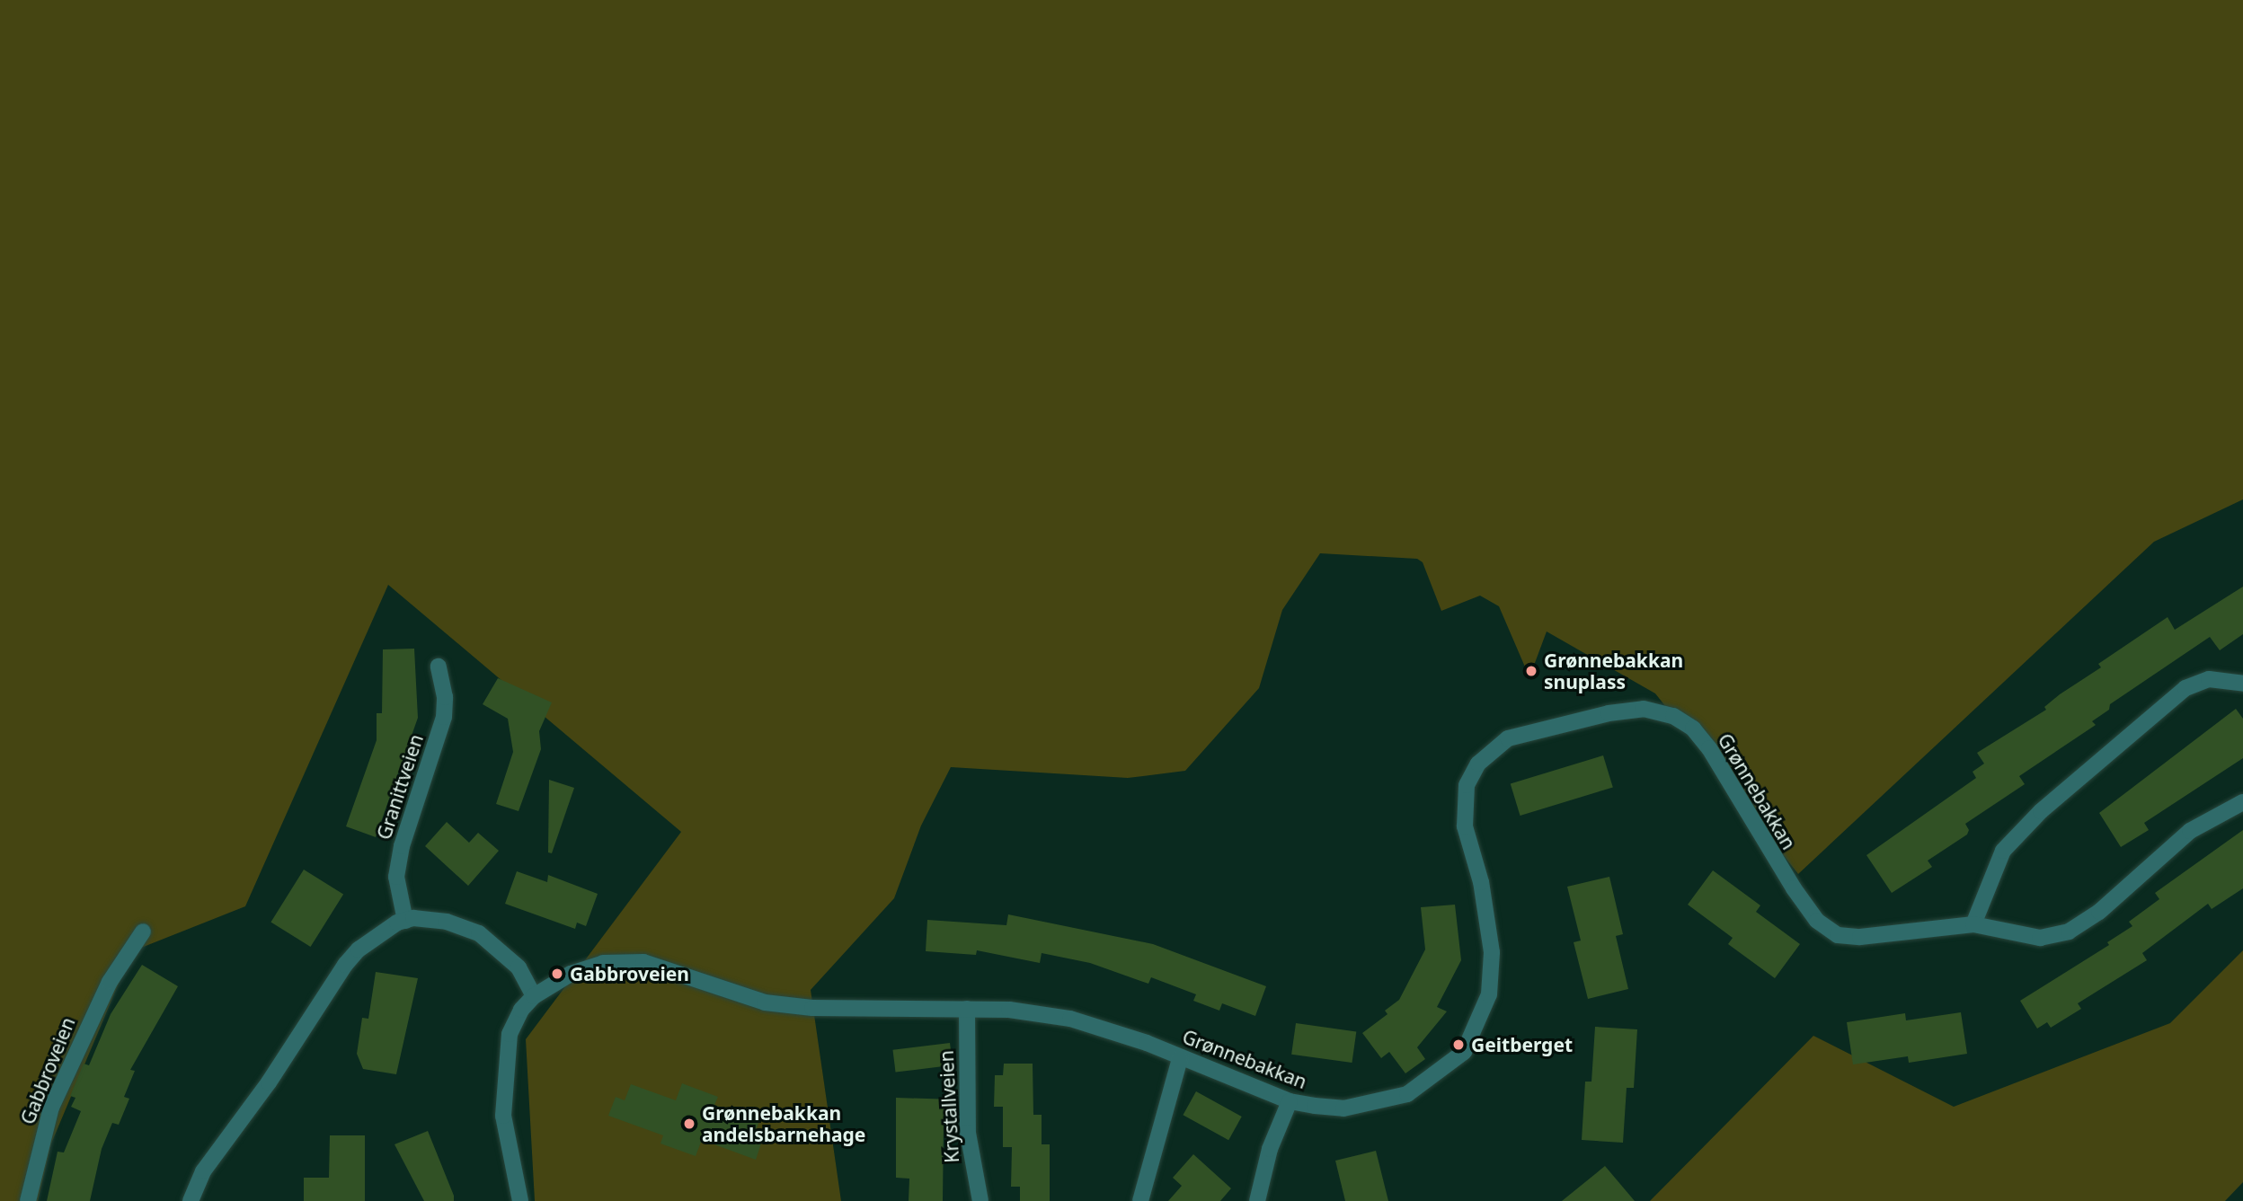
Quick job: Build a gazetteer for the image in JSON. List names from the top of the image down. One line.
{"streets":{"street":["Granittveien","Grønnebakkan","Gabbroveien","Krystallveien"]},"crossings":[["Grønnebakkan","Krystallveien"]],"places":["Grønnebakkan snuplass","Gabbroveien","Geitberget","Grønnebakkan andelsbarnehage"]}
